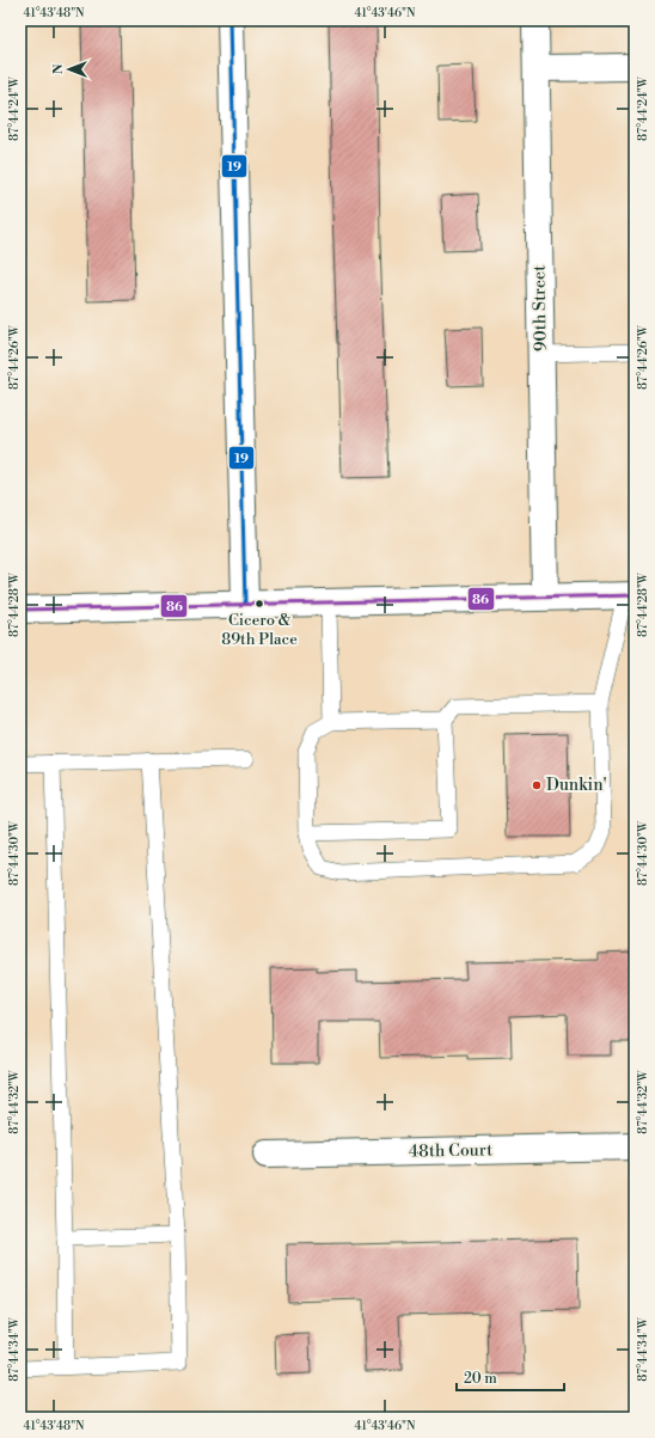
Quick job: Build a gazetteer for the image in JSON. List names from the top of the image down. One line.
{"streets":{"street":["90th Street","48th Court"]},"places":["Cicero & 89th Place","Dunkin'"],"lines":["transit line 19","transit line 86"],"scale_bar":"20 m","north":"left","coordinates":["41°43'48\"N","41°43'46\"N","87°44'24\"W","87°44'26\"W","87°44'28\"W","87°44'30\"W","87°44'32\"W","87°44'34\"W"]}
